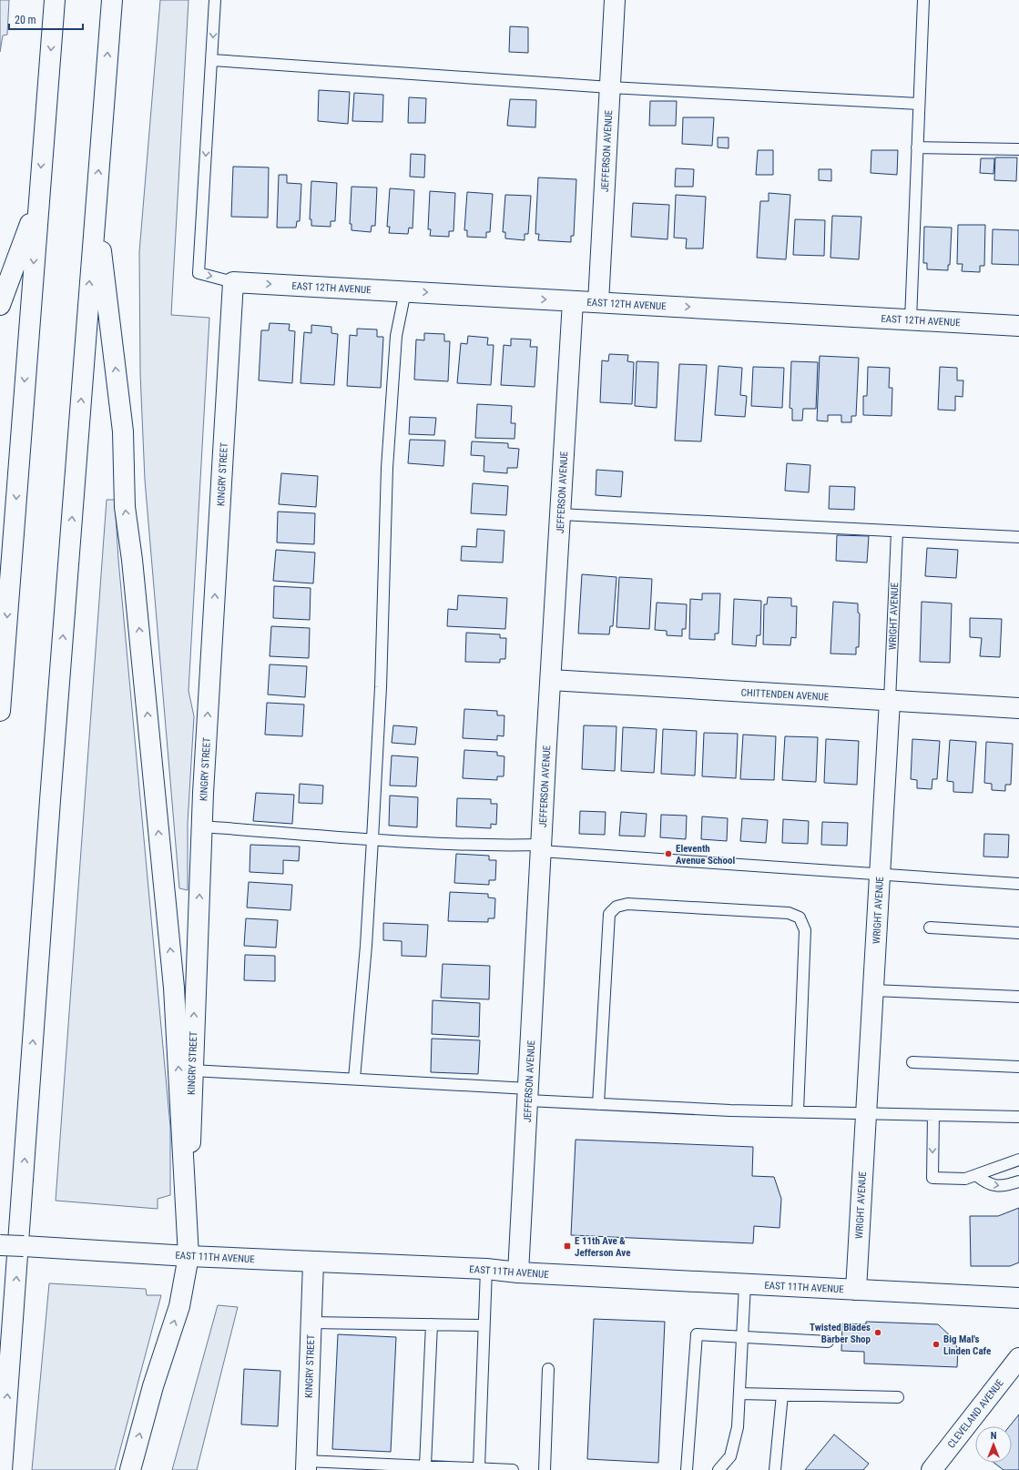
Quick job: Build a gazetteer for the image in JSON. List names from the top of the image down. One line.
{"streets":{"main road":["JEFFERSON AVENUE","EAST 12TH AVENUE","KINGRY STREET","WRIGHT AVENUE","CHITTENDEN AVENUE","EAST 11TH AVENUE","CLEVELAND AVENUE"]},"crossings":[["JEFFERSON AVENUE","EAST 12TH AVENUE"],["JEFFERSON AVENUE","CHITTENDEN AVENUE"],["JEFFERSON AVENUE","EAST 11TH AVENUE"],["EAST 12TH AVENUE","KINGRY STREET"],["KINGRY STREET","EAST 11TH AVENUE"],["WRIGHT AVENUE","CHITTENDEN AVENUE"],["WRIGHT AVENUE","EAST 11TH AVENUE"]],"one_way":["EAST 12TH AVENUE"],"places":{"other":["Eleventh Avenue School","Twisted Blades Barber Shop","Big Mal's Linden Cafe"],"transit":["E 11th Ave & Jefferson Ave"]},"scale_bar":"20 m","north":"top"}
